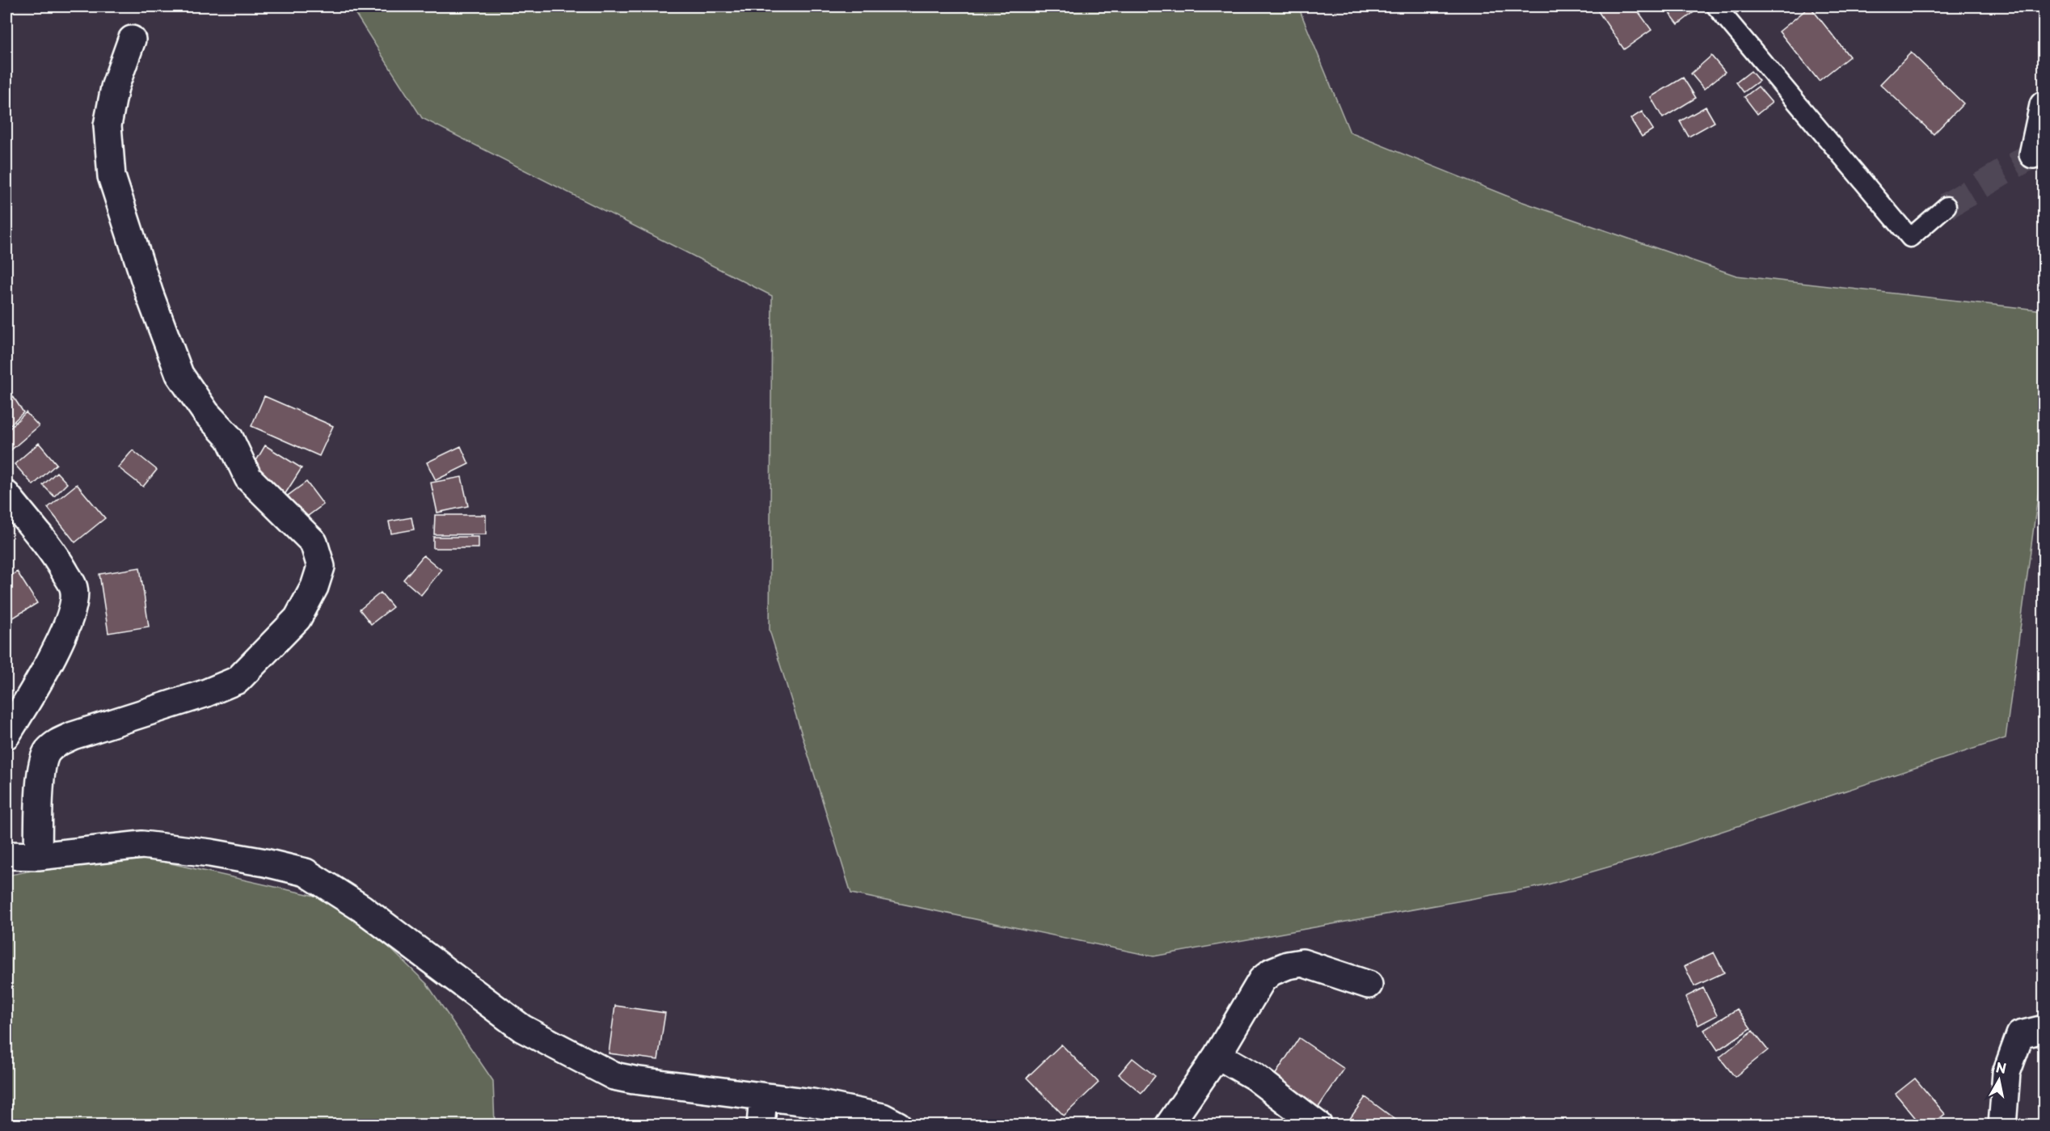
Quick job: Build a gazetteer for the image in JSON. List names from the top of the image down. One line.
{"north":"top"}
